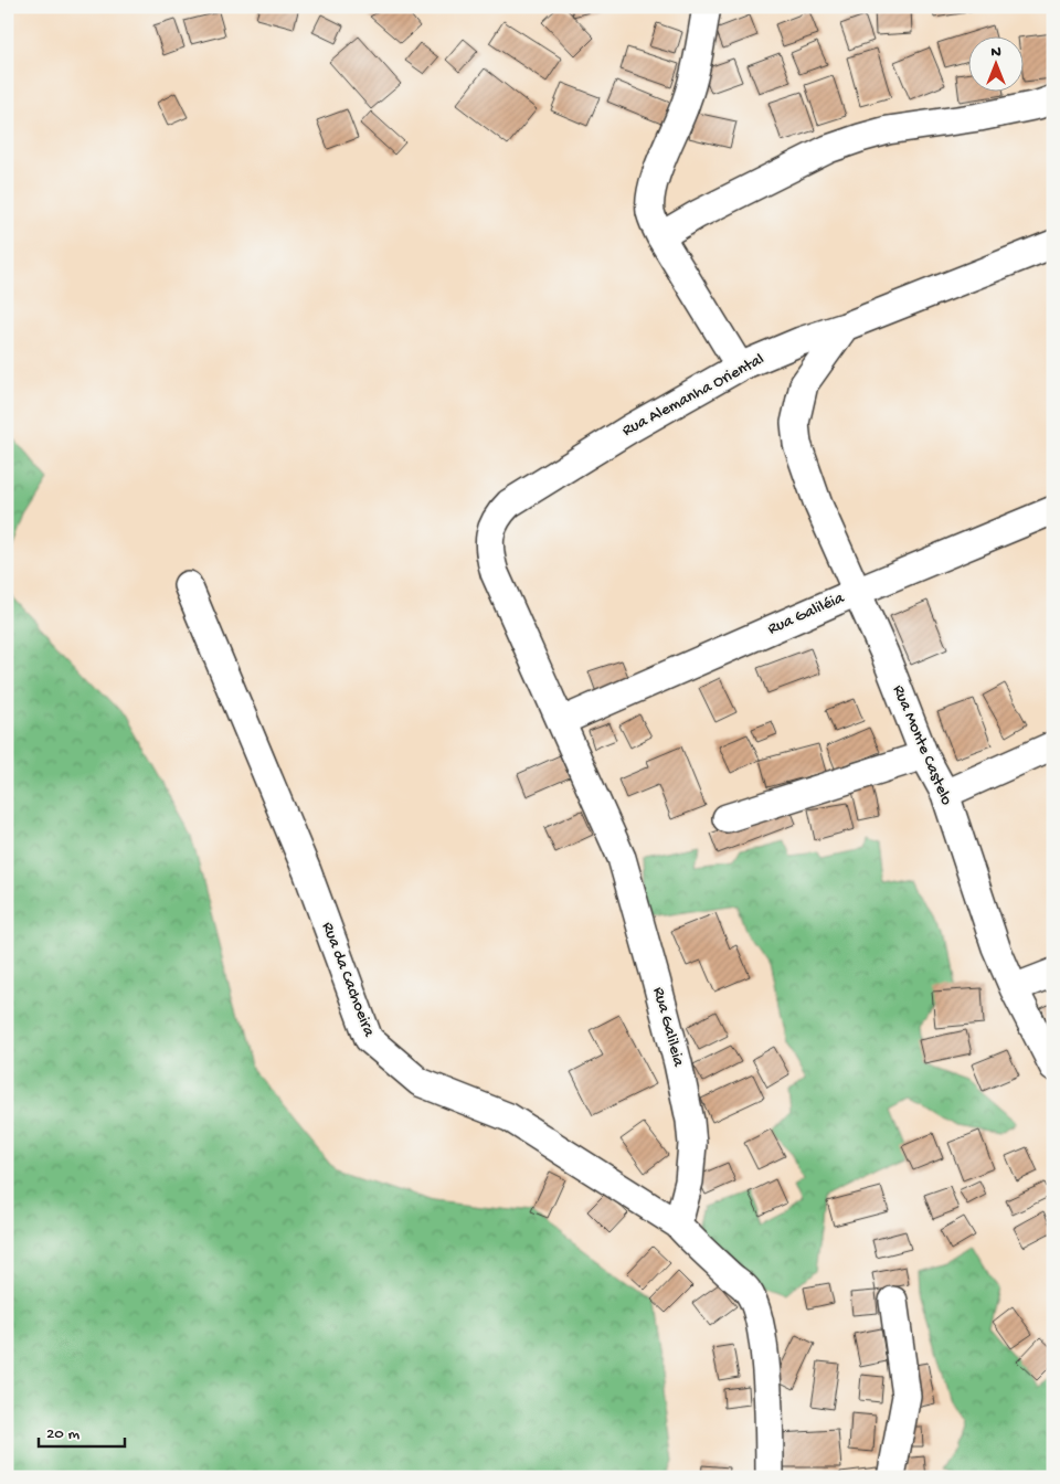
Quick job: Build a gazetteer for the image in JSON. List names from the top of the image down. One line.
{"streets":{"street":["Rua Alemanha Oriental","Rua Galiléia","Rua Monte Castelo","Rua da Cachoeira","Rua Galileia"]},"crossings":[["Rua Alemanha Oriental","Rua Monte Castelo"],["Rua Alemanha Oriental","Rua Galileia"],["Rua Galiléia","Rua Monte Castelo"],["Rua Galiléia","Rua Galileia"],["Rua da Cachoeira","Rua Galileia"]],"scale_bar":"20 m","north":"top"}
